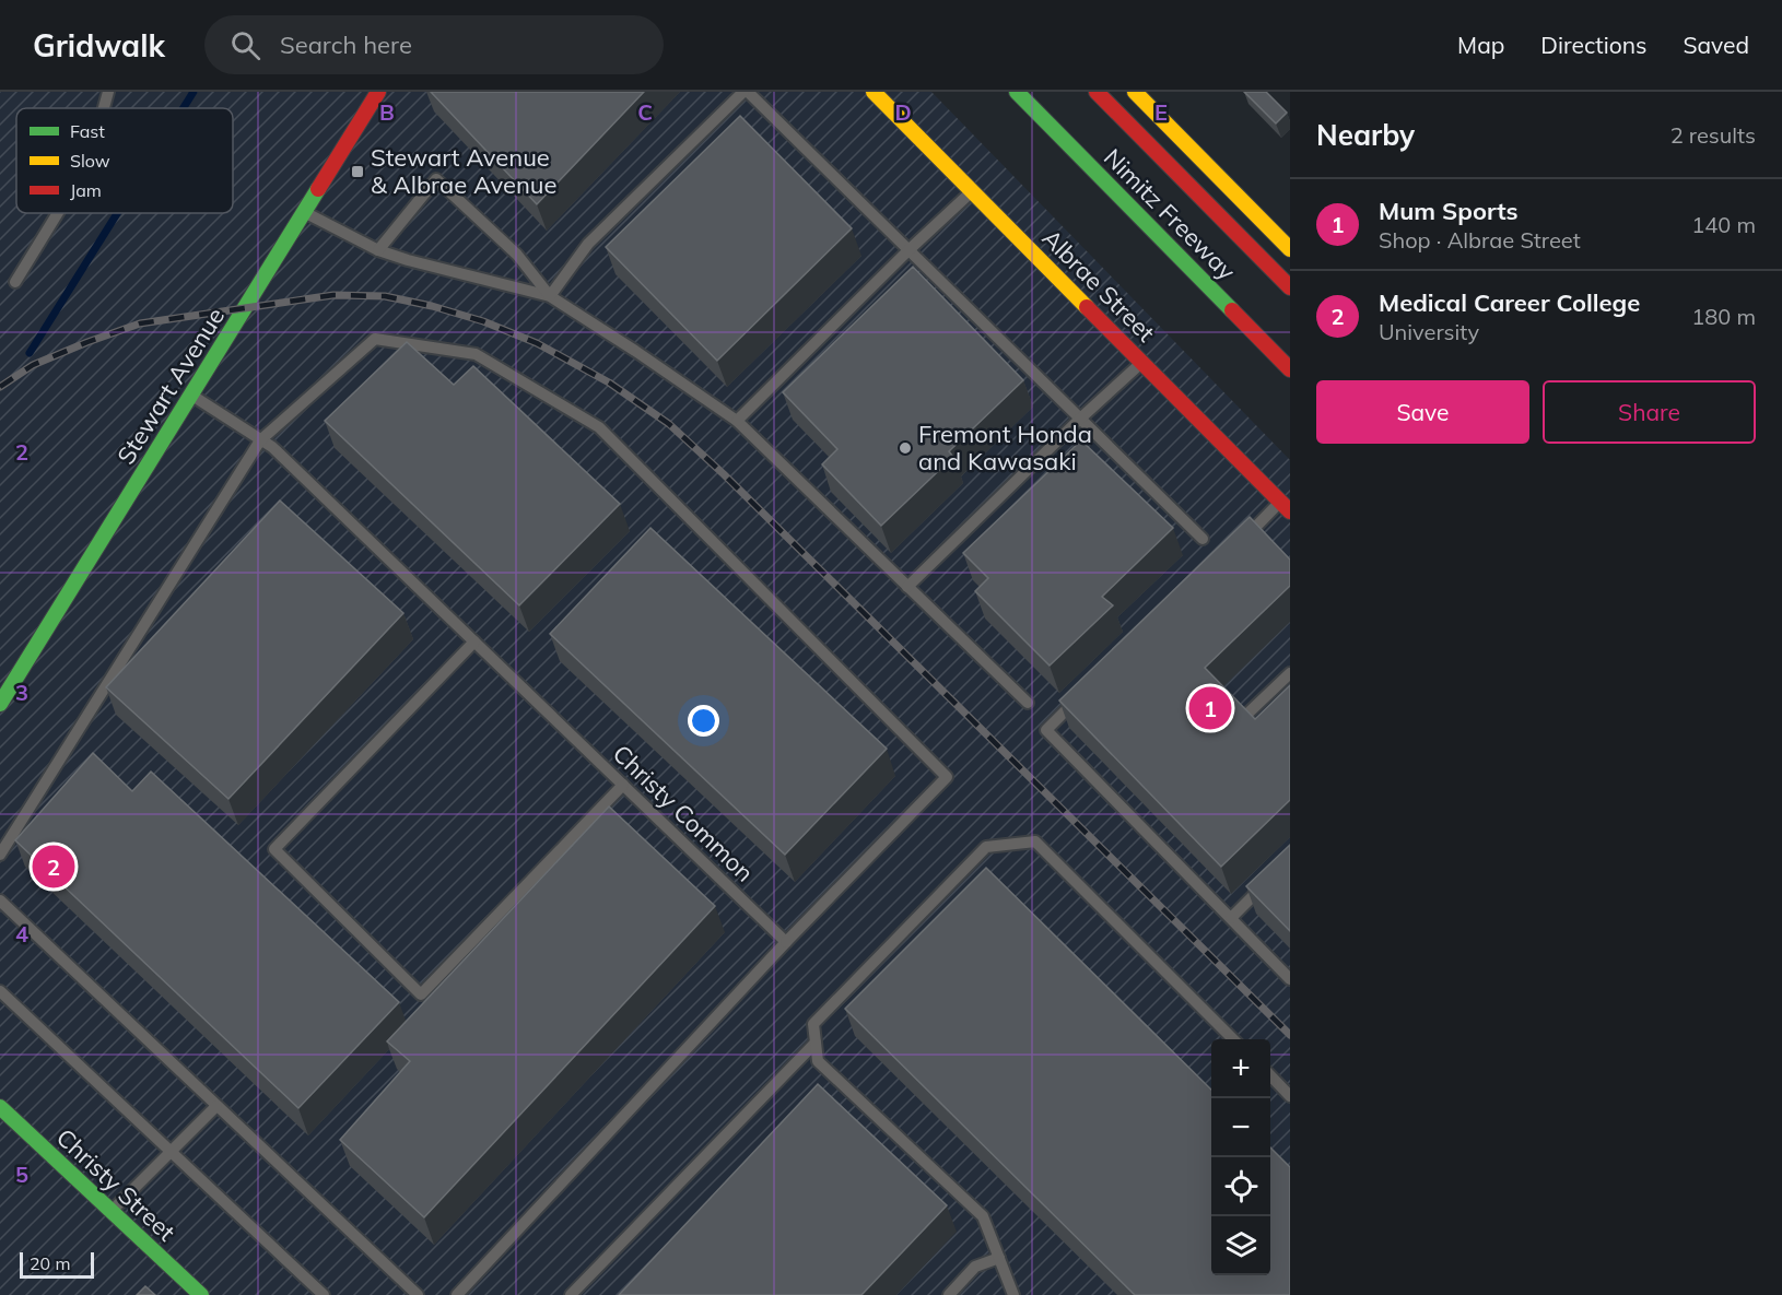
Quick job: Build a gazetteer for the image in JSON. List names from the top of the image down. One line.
{"streets":{"main road":["Nimitz Freeway","Albrae Street","Stewart Avenue","Christy Street"],"lane":["Christy Common"]},"crossings":[["Stewart Avenue","Christy Common"]],"places":{"transit":["Stewart Avenue & Albrae Avenue"],"other":["Fremont Honda and Kawasaki"]},"legend":["Fast","Slow","Jam"],"scale_bar":"20 m","page":{"header":"Gridwalk","search":"Search here","nav":["Map","Directions","Saved"],"heading":["Nearby","2 results"],"list":[{"mark":"1","name":"Mum Sports","note":"Shop · Albrae Street","value":"140 m"},{"mark":"2","name":"Medical Career College","note":"University","value":"180 m"}],"buttons":["Save","Share"],"pins":["1","2"],"map_buttons":["+","−"],"scale":"20 m"},"grid":{"columns":["B","C","D","E"],"rows":["2","3","4","5"]}}
